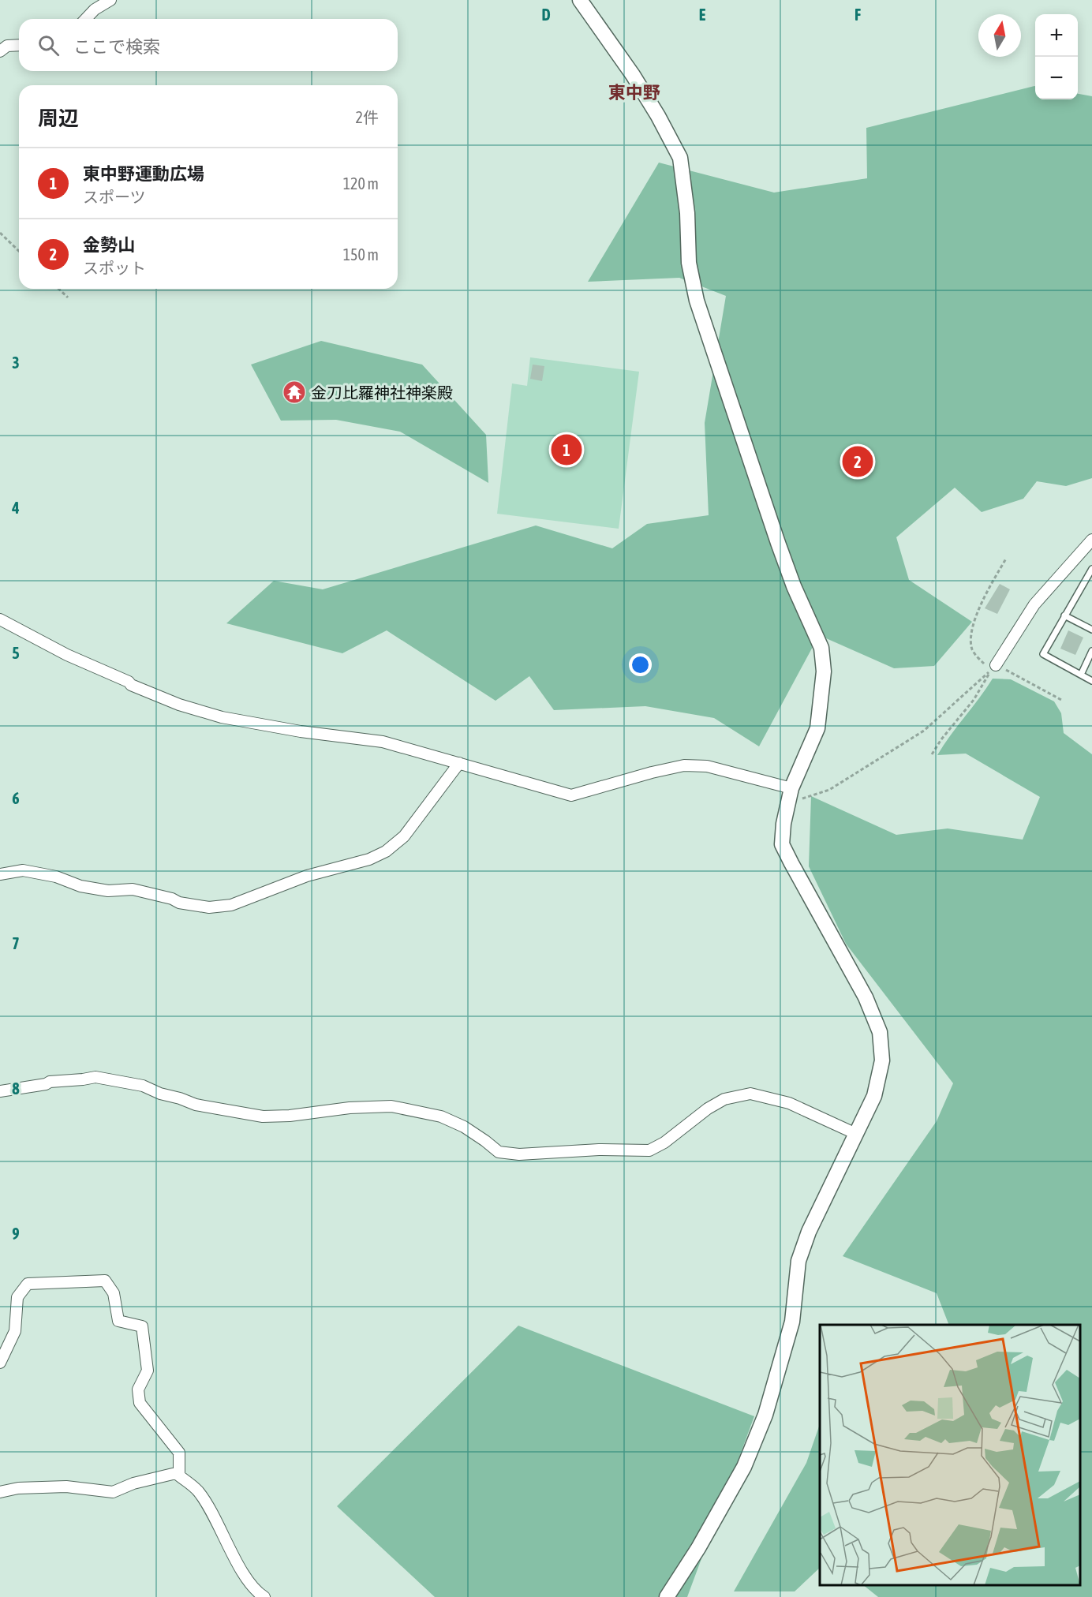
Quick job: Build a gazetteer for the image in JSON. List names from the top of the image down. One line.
{"districts":["東中野"],"places":{"temple":["金刀比羅神社神楽殿"]},"north":"top","page":{"map_buttons":["+","−"],"search":"ここで検索","heading":["周辺","2件"],"list":[{"mark":"1","name":"東中野運動広場","note":"スポーツ","value":"120 m"},{"mark":"2","name":"金勢山","note":"スポット","value":"150 m"}],"pins":["1","2"]},"grid":{"columns":["D","E","F"],"rows":["3","4","5","6","7","8","9"]}}
